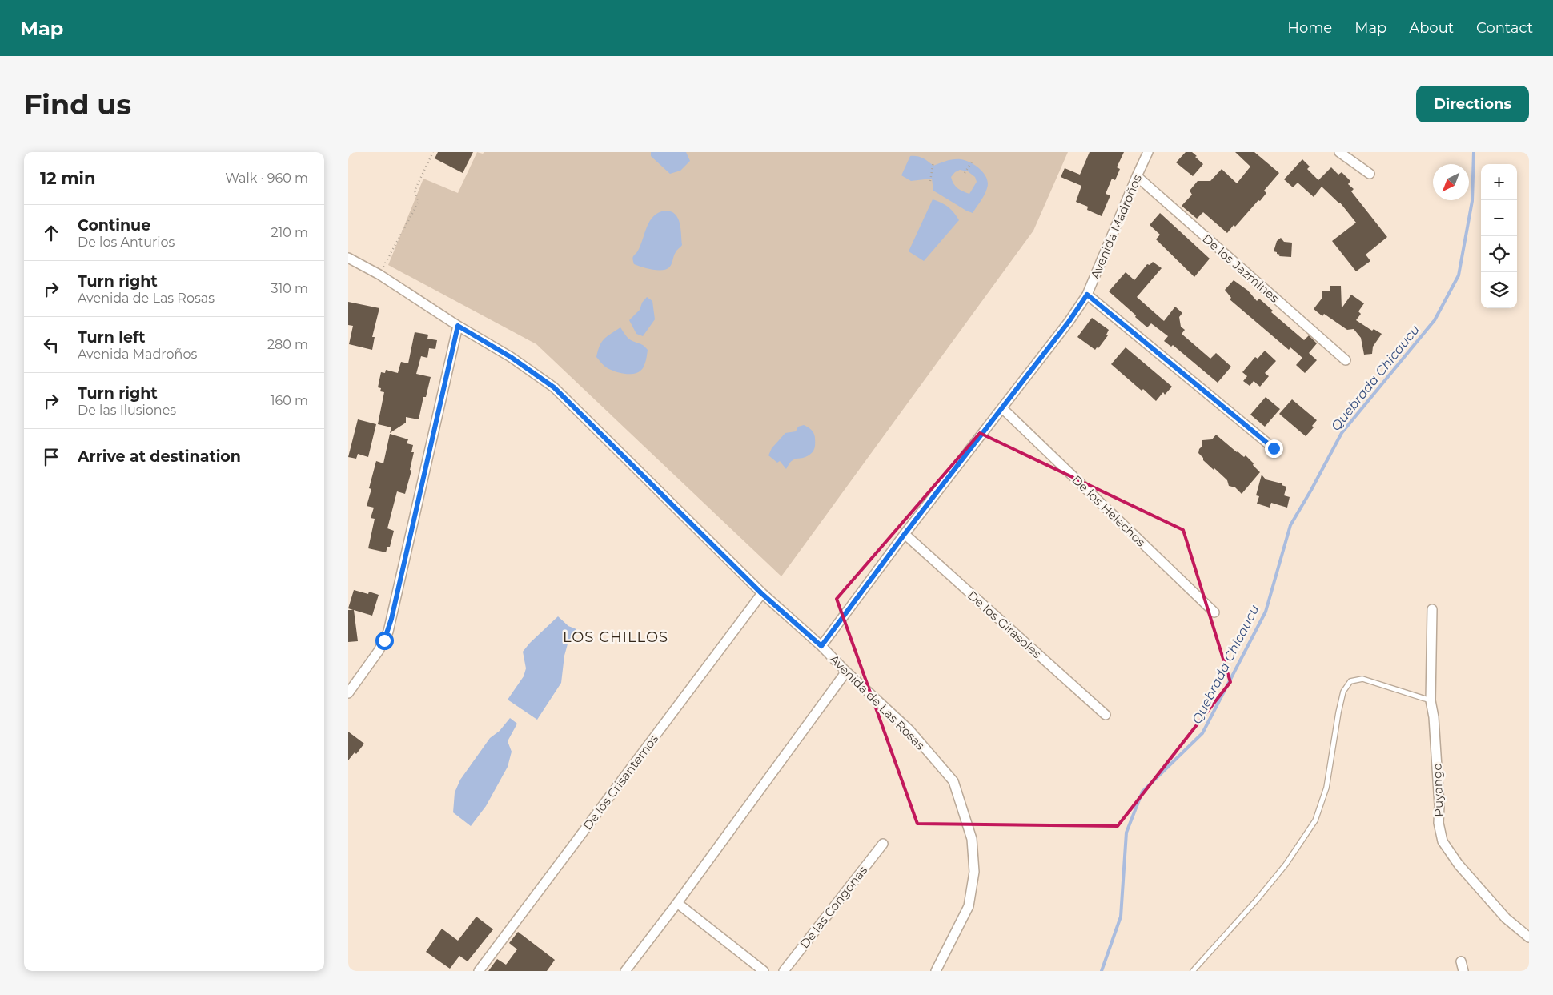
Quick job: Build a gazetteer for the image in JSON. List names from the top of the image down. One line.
{"streets":{"street":["Avenida Madroños","De los Jazmines","De los Helechos","De los Girasoles","Avenida de Las Rosas","De los Crisantemos","Puyango","De las Congonas"]},"crossings":[["Avenida Madroños","De los Jazmines"],["Avenida Madroños","De los Helechos"],["Avenida Madroños","De los Girasoles"],["Avenida Madroños","Avenida de Las Rosas"],["Avenida de Las Rosas","De los Crisantemos"]],"districts":["LOS CHILLOS"],"water":["Quebrada Chicaucu"],"north":"bottom left","page":{"header":"Map","nav":["Home","Map","About","Contact"],"buttons":"Directions","title":"Find us","heading":["12 min","Walk · 960 m"],"map_buttons":["+","−"],"list":[["Continue","De los Anturios","210 m"],["Turn right","Avenida de Las Rosas","310 m"],["Turn left","Avenida Madroños","280 m"],["Turn right","De las Ilusiones","160 m"],"Arrive at destination"]}}
